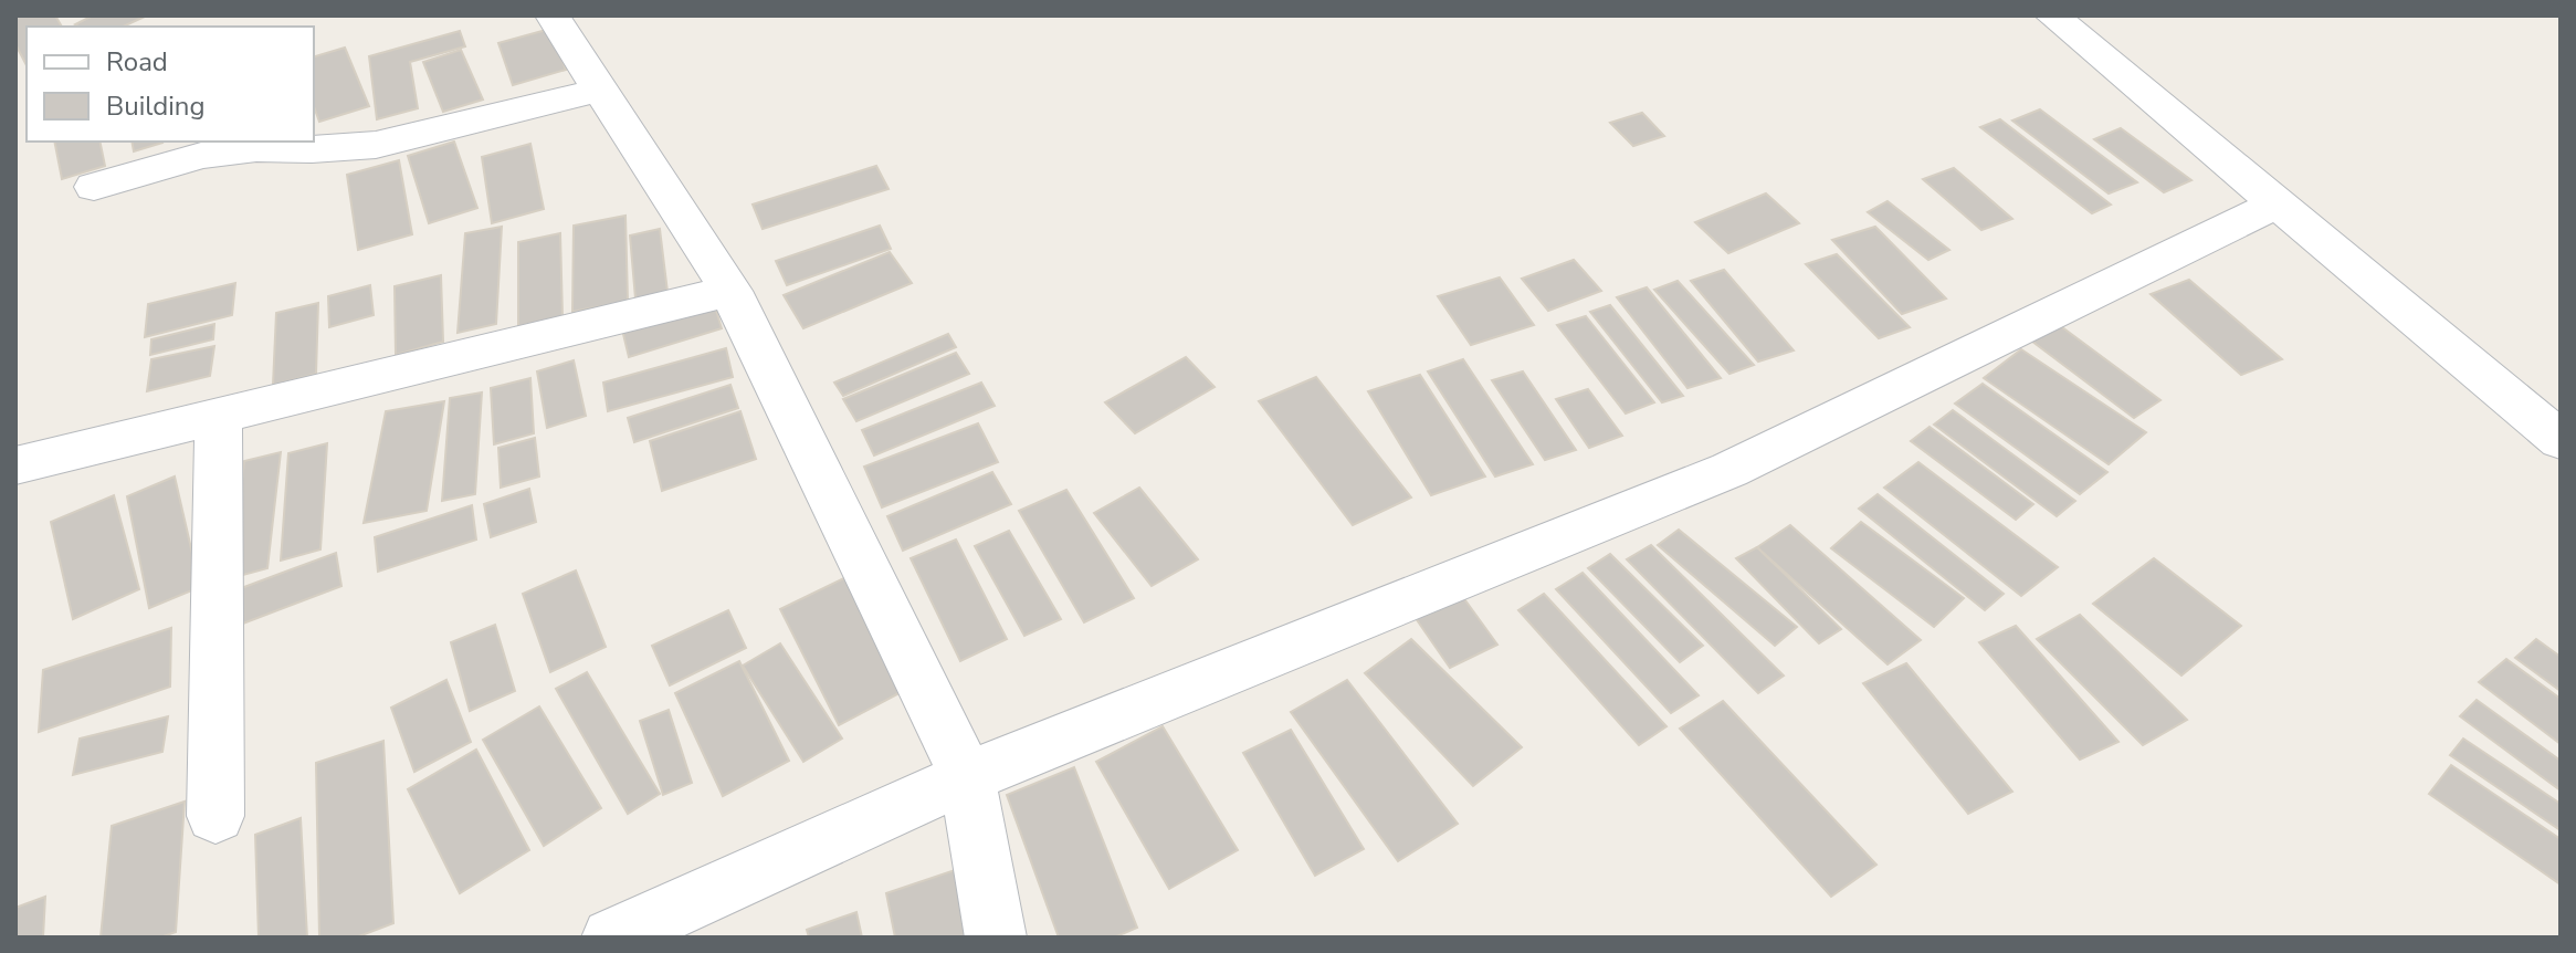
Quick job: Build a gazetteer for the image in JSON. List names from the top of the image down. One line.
{"legend":["Road","Building"]}
